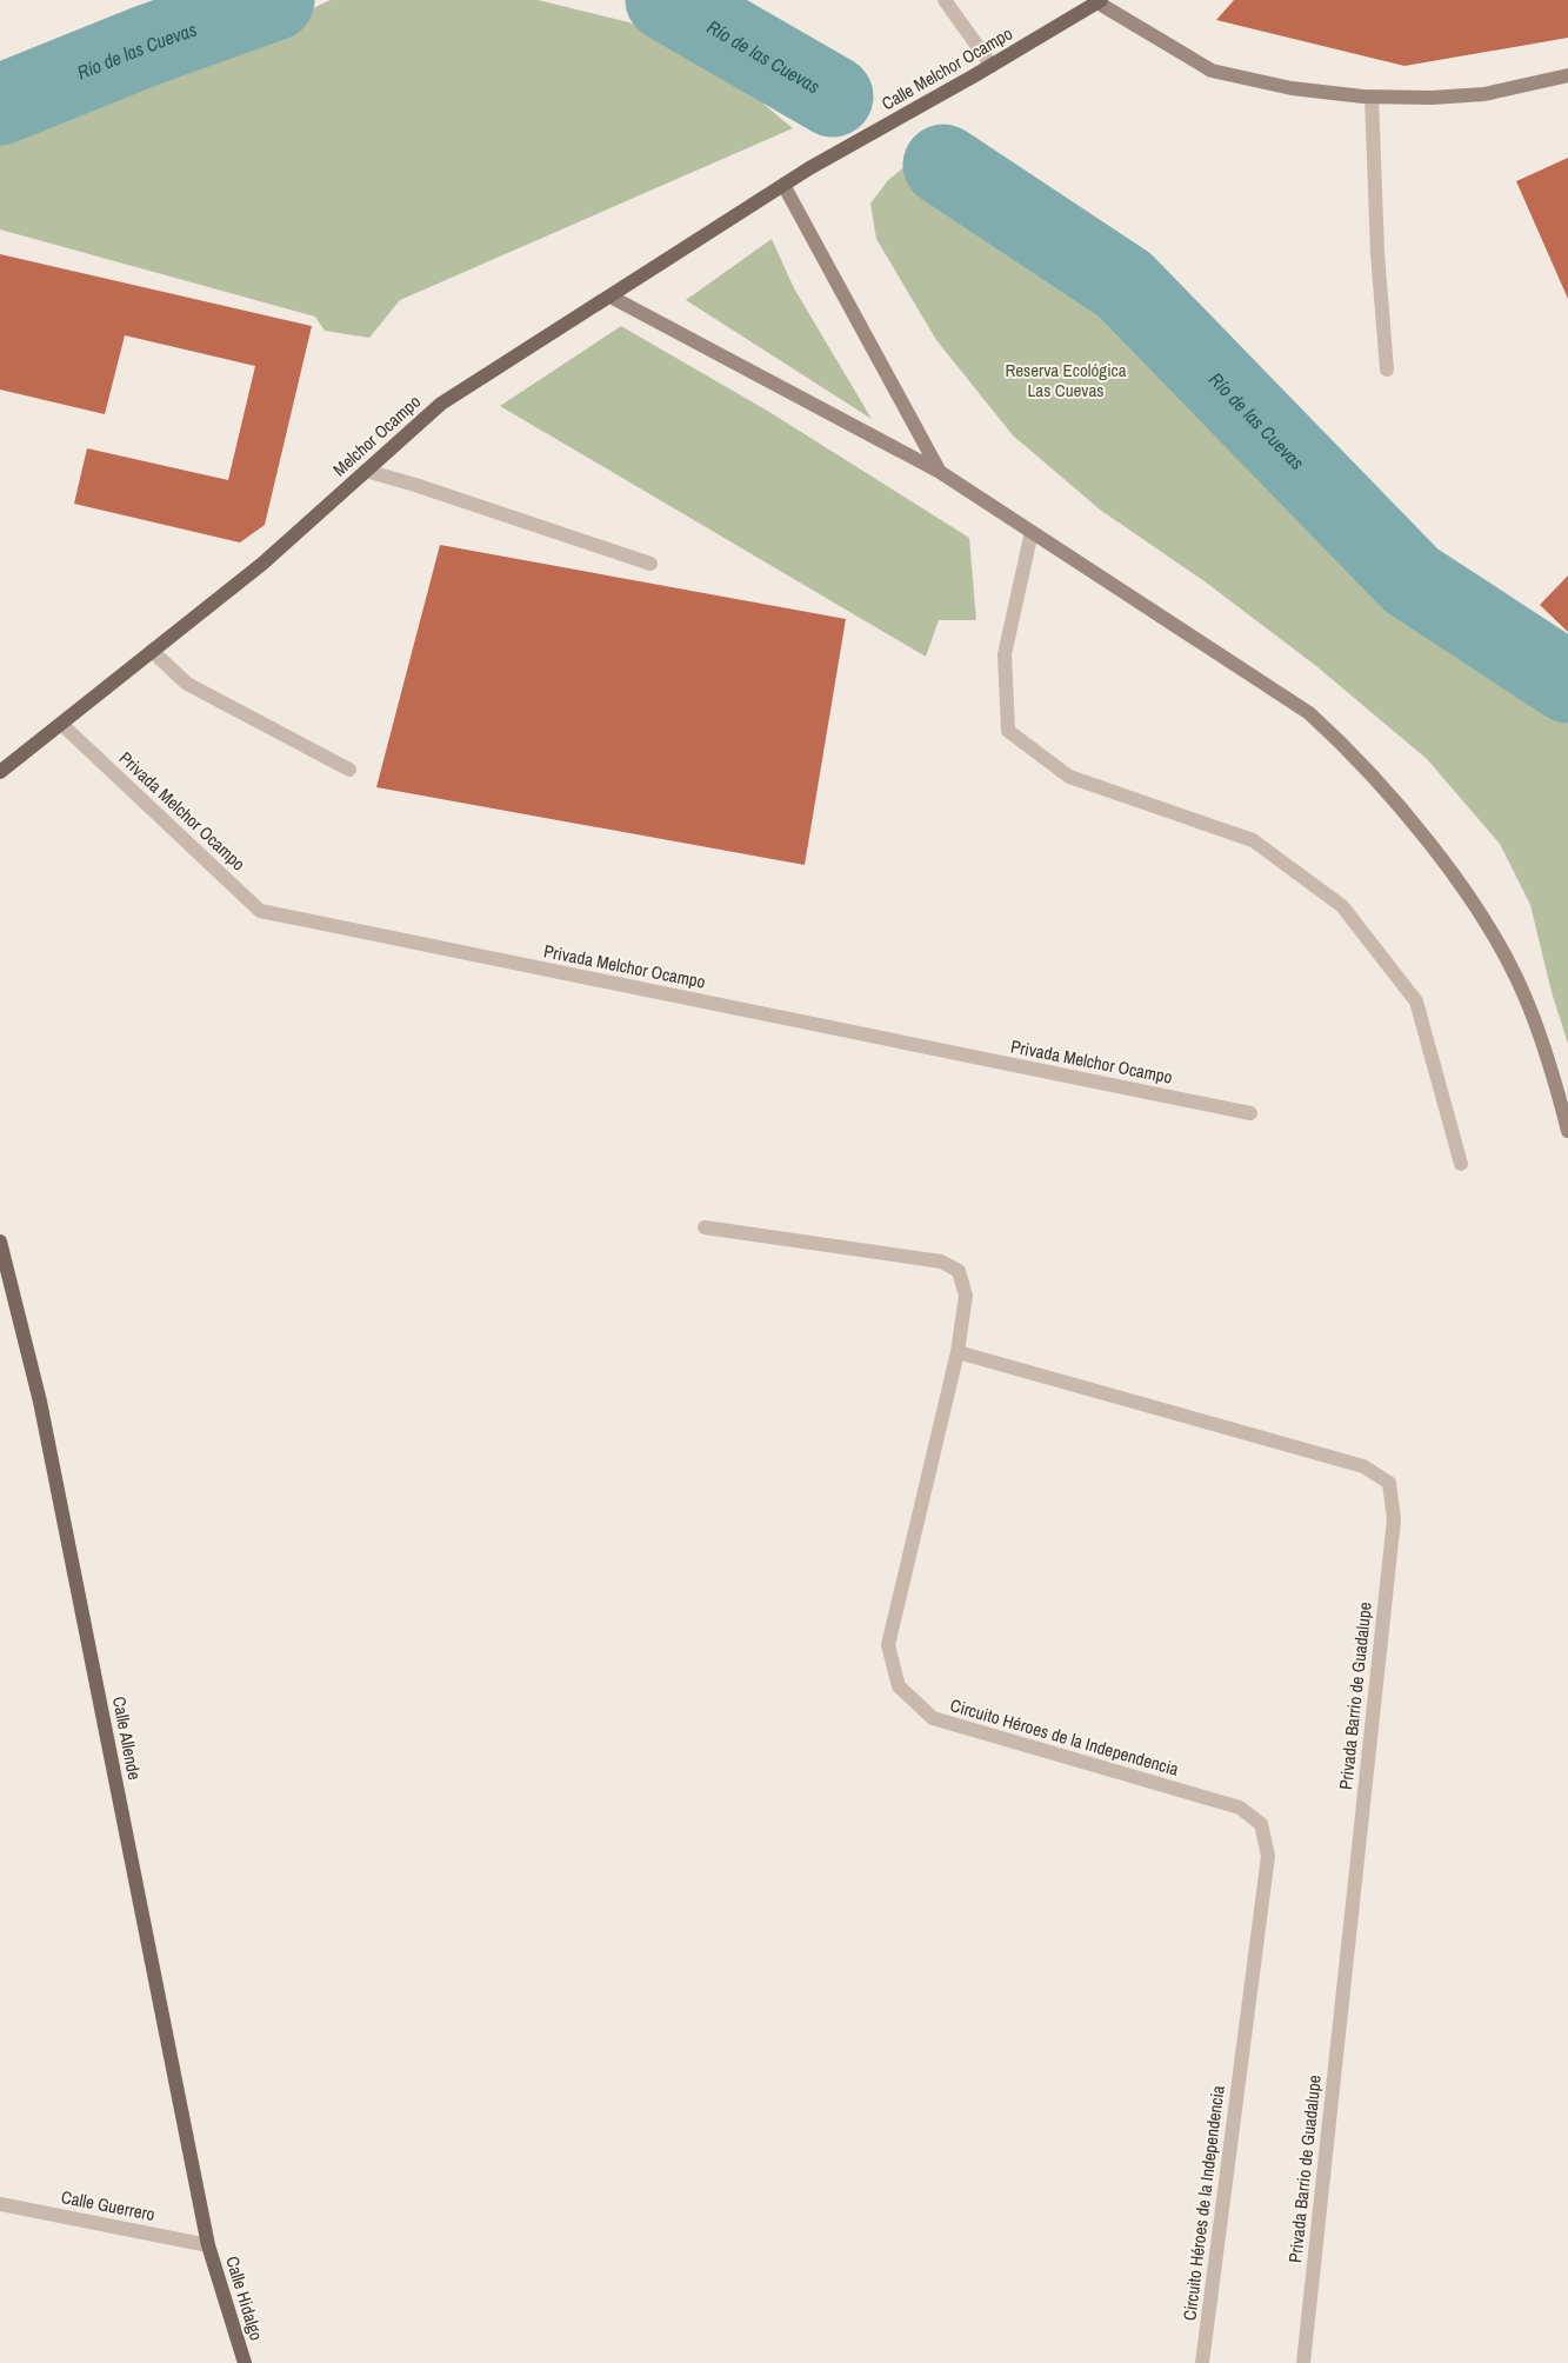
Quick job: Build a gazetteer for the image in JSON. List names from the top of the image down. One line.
{"streets":{"main road":["Calle Melchor Ocampo","Melchor Ocampo","Calle Allende","Calle Hidalgo"],"street":["Privada Melchor Ocampo","Privada Barrio de Guadalupe","Circuito Héroes de la Independencia","Calle Guerrero"]},"crossings":[["Calle Melchor Ocampo","Melchor Ocampo"],["Melchor Ocampo","Privada Melchor Ocampo"],["Privada Barrio de Guadalupe","Circuito Héroes de la Independencia"],["Calle Allende","Calle Guerrero"],["Calle Allende","Calle Hidalgo"],["Calle Guerrero","Calle Hidalgo"]],"water":["Río de las Cuevas"],"parks":["Reserva Ecológica Las Cuevas"]}
